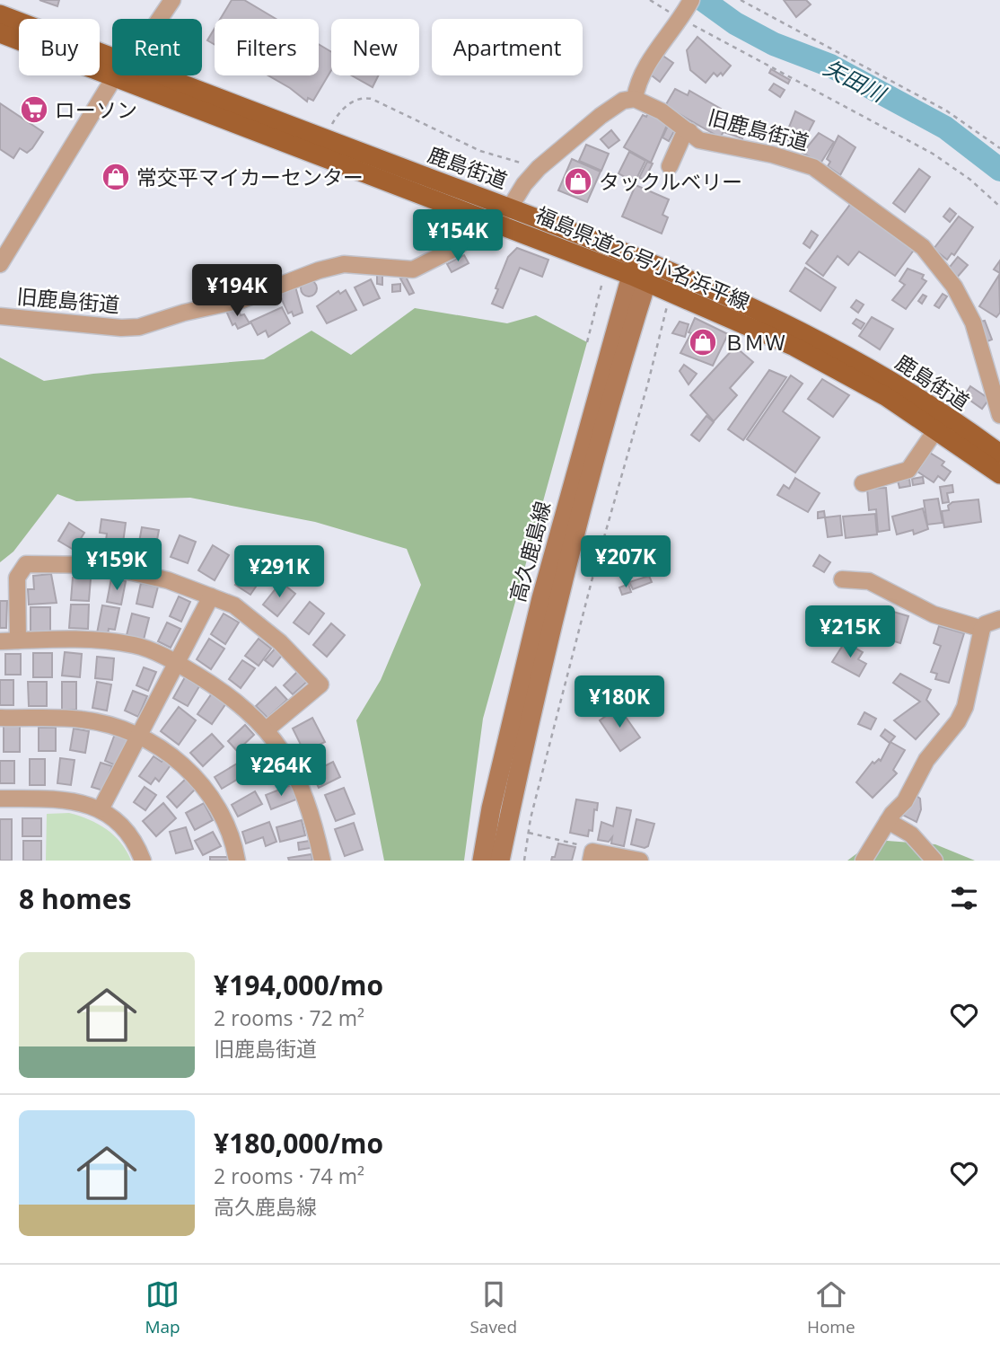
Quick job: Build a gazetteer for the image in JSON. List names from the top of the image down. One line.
{"streets":{"main road":["鹿島街道","福島県道26号小名浜平線","高久鹿島線"],"street":["旧鹿島街道"]},"crossings":[["旧鹿島街道","鹿島街道"],["旧鹿島街道","福島県道26号小名浜平線"],["鹿島街道","福島県道26号小名浜平線"],["鹿島街道","高久鹿島線"],["福島県道26号小名浜平線","高久鹿島線"]],"water":["矢田川"],"places":{"supermarket":["ローソン"],"shop":["常交平マイカーセンター","タックルベリー","ＢＭＷ"]},"page":{"chip":["Buy","Rent","Filters","New","Apartment"],"price":["¥154K","¥194K","¥207K","¥159K","¥291K","¥215K","¥180K","¥264K"],"heading":"8 homes","list":[{"name":"¥194,000/mo","note":"2 rooms · 72 m² · 旧鹿島街道"},{"name":"¥180,000/mo","note":"2 rooms · 74 m² · 高久鹿島線"}],"tabs":["Map","Saved","Home"]}}
